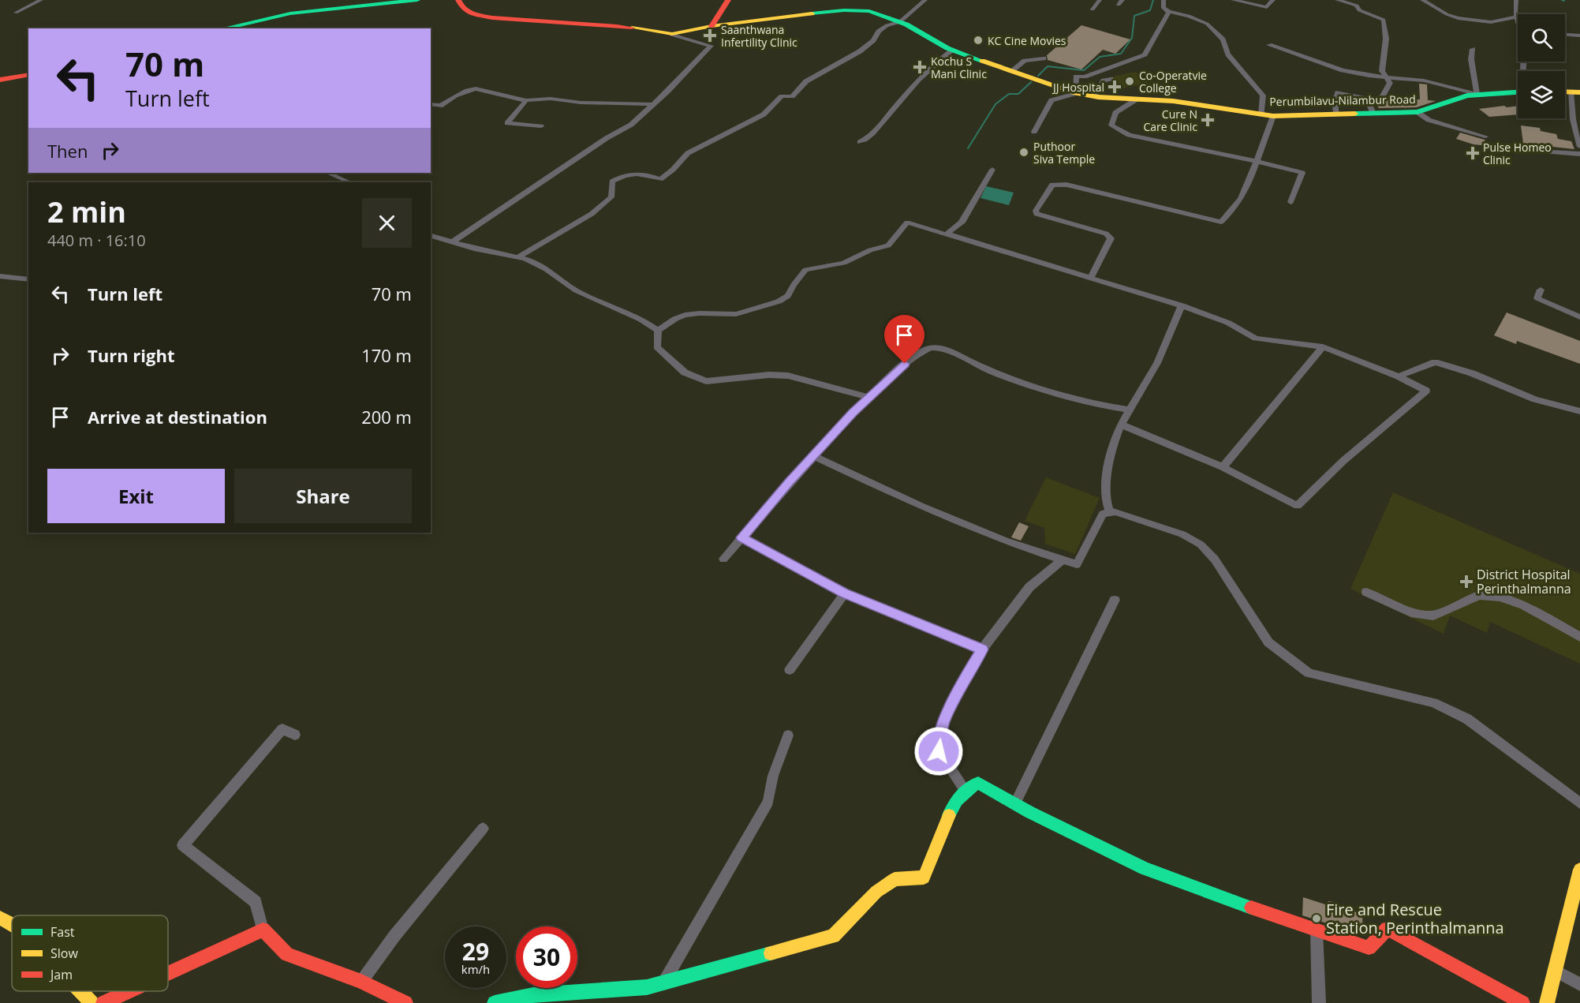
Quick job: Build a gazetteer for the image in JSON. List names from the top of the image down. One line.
{"streets":{"main road":["Perumbilavu-Nilambur Road"]},"places":{"health":["Saanthwana Infertility Clinic","Kochu S Mani Clinic","JJ Hospital","Cure N Care Clinic","Pulse Homeo Clinic","District Hospital Perinthalmanna"],"other":["KC Cine Movies","Co-Operatvie College","Puthoor Siva Temple","Fire and Rescue Station, Perinthalmanna"]},"legend":["Fast","Slow","Jam"],"page":{"turn":["70 m","Turn left"],"then":"Then","heading":["2 min","440 m · 16:10"],"list":[{"name":"Turn left","value":"70 m"},{"name":"Turn right","value":"170 m"},{"name":"Arrive at destination","value":"200 m"}],"buttons":["Exit","Share"],"speed":"29 km/h","limit":"30"}}
